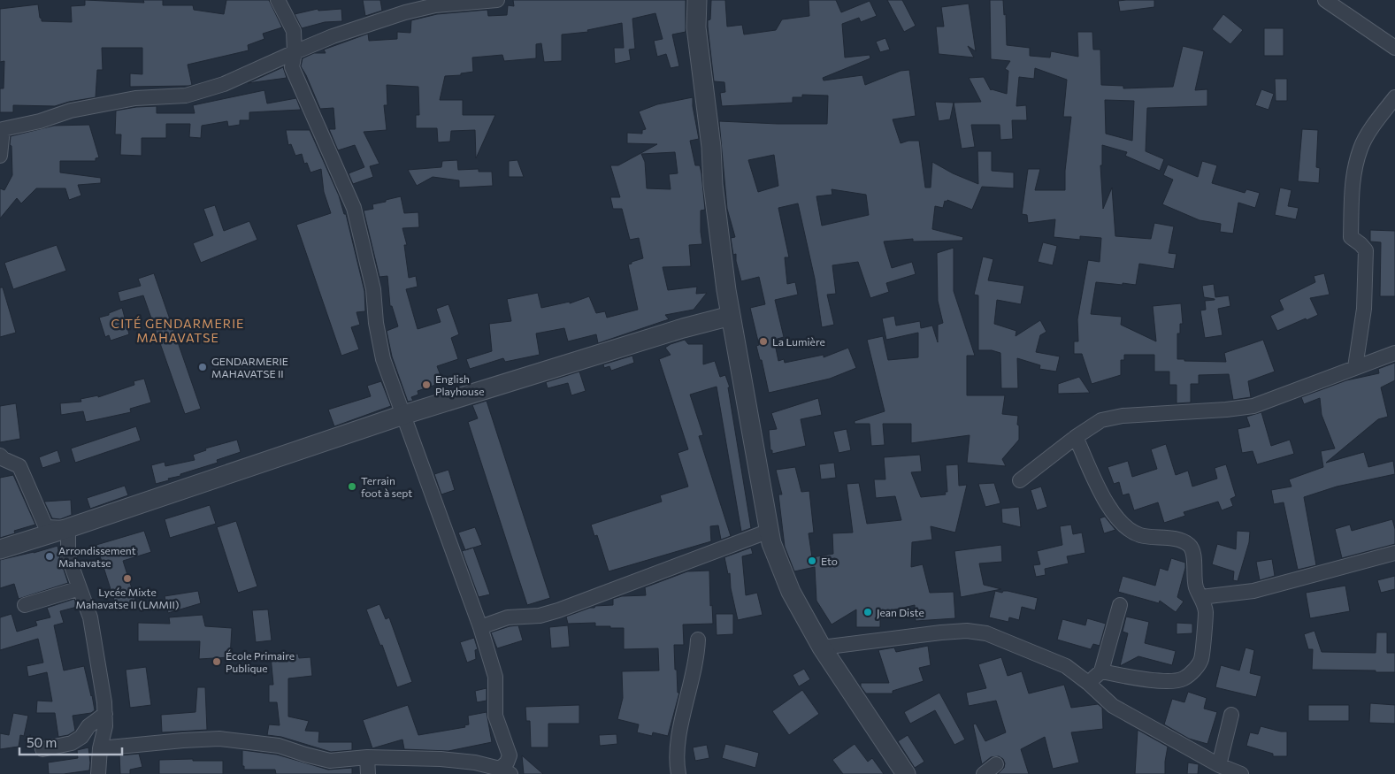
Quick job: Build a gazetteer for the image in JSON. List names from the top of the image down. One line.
{"districts":["CITÉ GENDARMERIE MAHAVATSE"],"places":["La Lumière","GENDARMERIE MAHAVATSE II","English Playhouse","Terrain foot à sept","Arrondissement Mahavatse","Eto","Lycée Mixte Mahavatse II (LMMII)","Jean Diste","École Primaire Publique"],"scale_bar":"50 m"}
